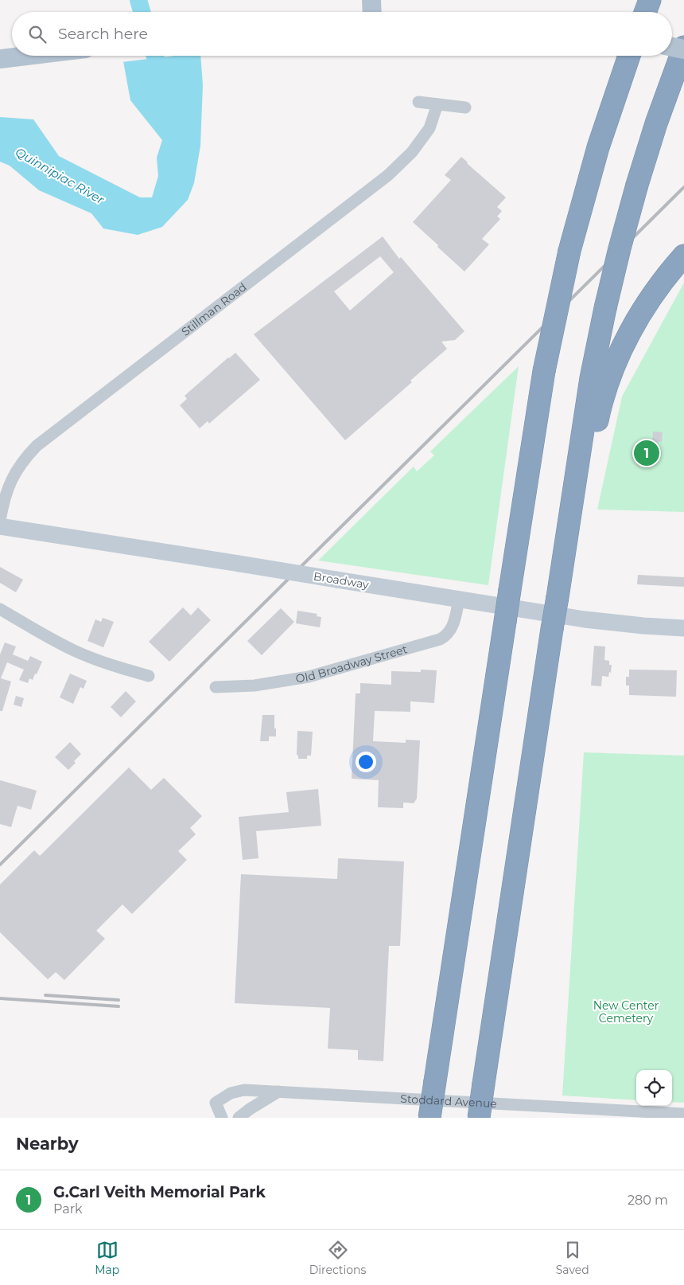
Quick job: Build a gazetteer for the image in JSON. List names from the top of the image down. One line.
{"streets":{"main road":["Broadway"],"street":["Stillman Road","Old Broadway Street","Stoddard Avenue"]},"crossings":[["Broadway","Old Broadway Street"]],"water":["Quinnipiac River"],"parks":["New Center Cemetery"],"page":{"search":"Search here","pins":"1","heading":"Nearby","list":[{"mark":"1","name":"G.Carl Veith Memorial Park","note":"Park","value":"280 m"}],"nav":["Map","Directions","Saved"]}}
